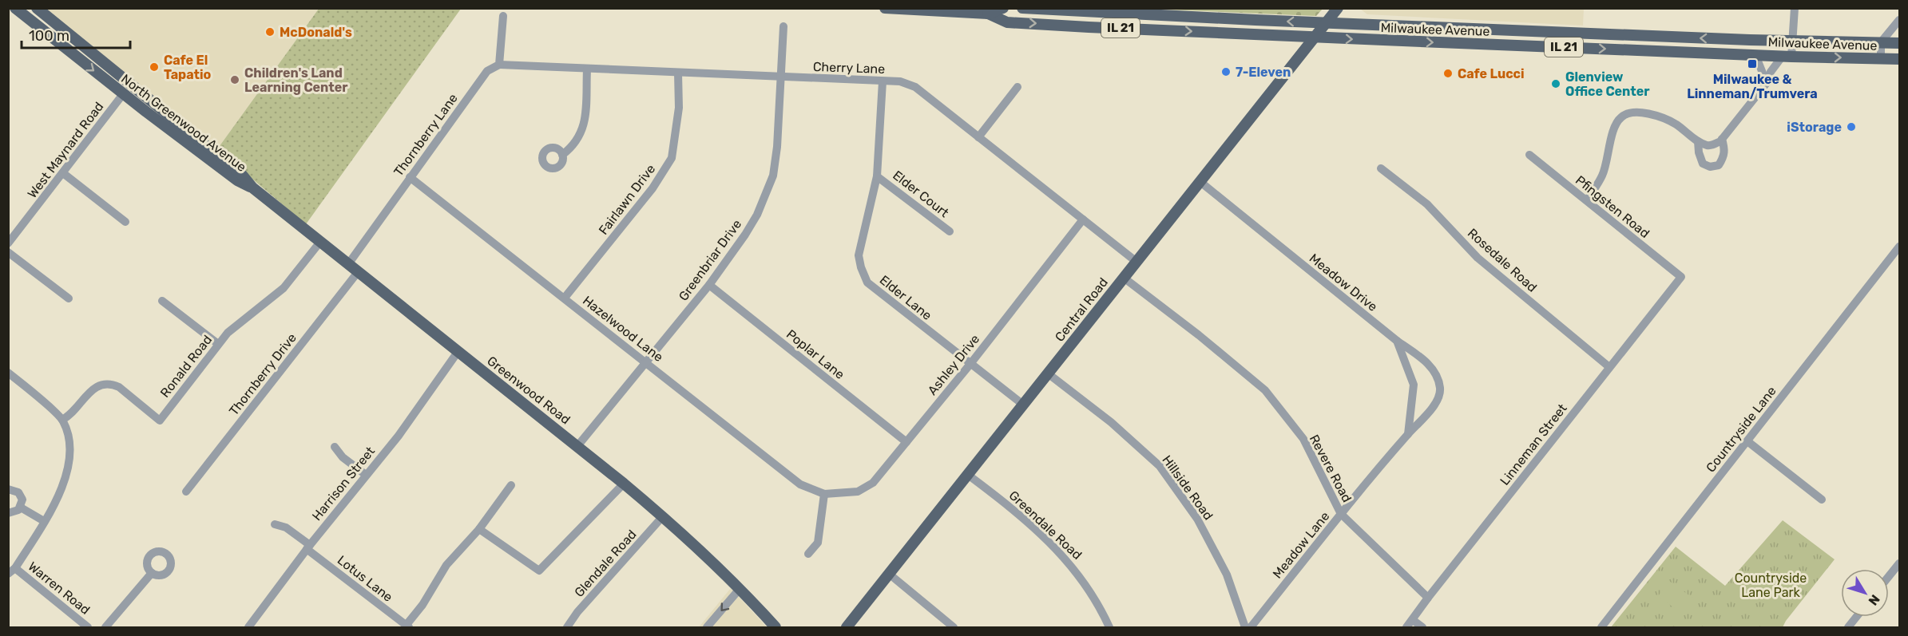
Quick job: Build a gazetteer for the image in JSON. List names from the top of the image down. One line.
{"streets":{"main road":["IL 21","Milwaukee Avenue","North Greenwood Avenue","Central Road","Greenwood Road"],"street":["Cherry Lane","Thornberry Lane","West Maynard Road","Elder Court","Fairlawn Drive","Pfingsten Road","Greenbriar Drive","Rosedale Road","Meadow Drive","Elder Lane","Hazelwood Lane","Poplar Lane","Ashley Drive","Ronald Road","Thornberry Drive","Countryside Lane","Linneman Street","Revere Road","Harrison Street","Hillside Road","Greendale Road","Meadow Lane","Glendale Road","Lotus Lane","Warren Road"]},"crossings":[["Milwaukee Avenue","Central Road"],["Cherry Lane","Thornberry Lane"],["Cherry Lane","Fairlawn Drive"],["Cherry Lane","Greenbriar Drive"],["Cherry Lane","Elder Lane"],["Cherry Lane","Central Road"],["Cherry Lane","Ashley Drive"],["North Greenwood Avenue","West Maynard Road"],["North Greenwood Avenue","Greenwood Road"],["Thornberry Lane","Hazelwood Lane"],["Thornberry Lane","Greenwood Road"],["Elder Court","Elder Lane"],["Fairlawn Drive","Hazelwood Lane"],["Pfingsten Road","Linneman Street"],["Greenbriar Drive","Hazelwood Lane"],["Greenbriar Drive","Poplar Lane"],["Greenbriar Drive","Greenwood Road"],["Rosedale Road","Linneman Street"],["Meadow Drive","Central Road"],["Meadow Drive","Meadow Lane"],["Elder Lane","Central Road"],["Elder Lane","Ashley Drive"],["Central Road","Revere Road"],["Central Road","Hillside Road"],["Central Road","Greendale Road"],["Hazelwood Lane","Ashley Drive"],["Poplar Lane","Ashley Drive"],["Ronald Road","Greenwood Road"],["Thornberry Drive","Greenwood Road"],["Greenwood Road","Glendale Road"],["Linneman Street","Revere Road"],["Revere Road","Meadow Lane"],["Harrison Street","Lotus Lane"]],"parks":["Countryside Lane Park"],"places":{"other":["McDonald's","Cafe El Tapatio","7-Eleven","Cafe Lucci","Children's Land Learning Center","Glenview Office Center","iStorage"],"transit":["Milwaukee & Linneman/Trumvera"]},"scale_bar":"100 m","north":"bottom right"}
